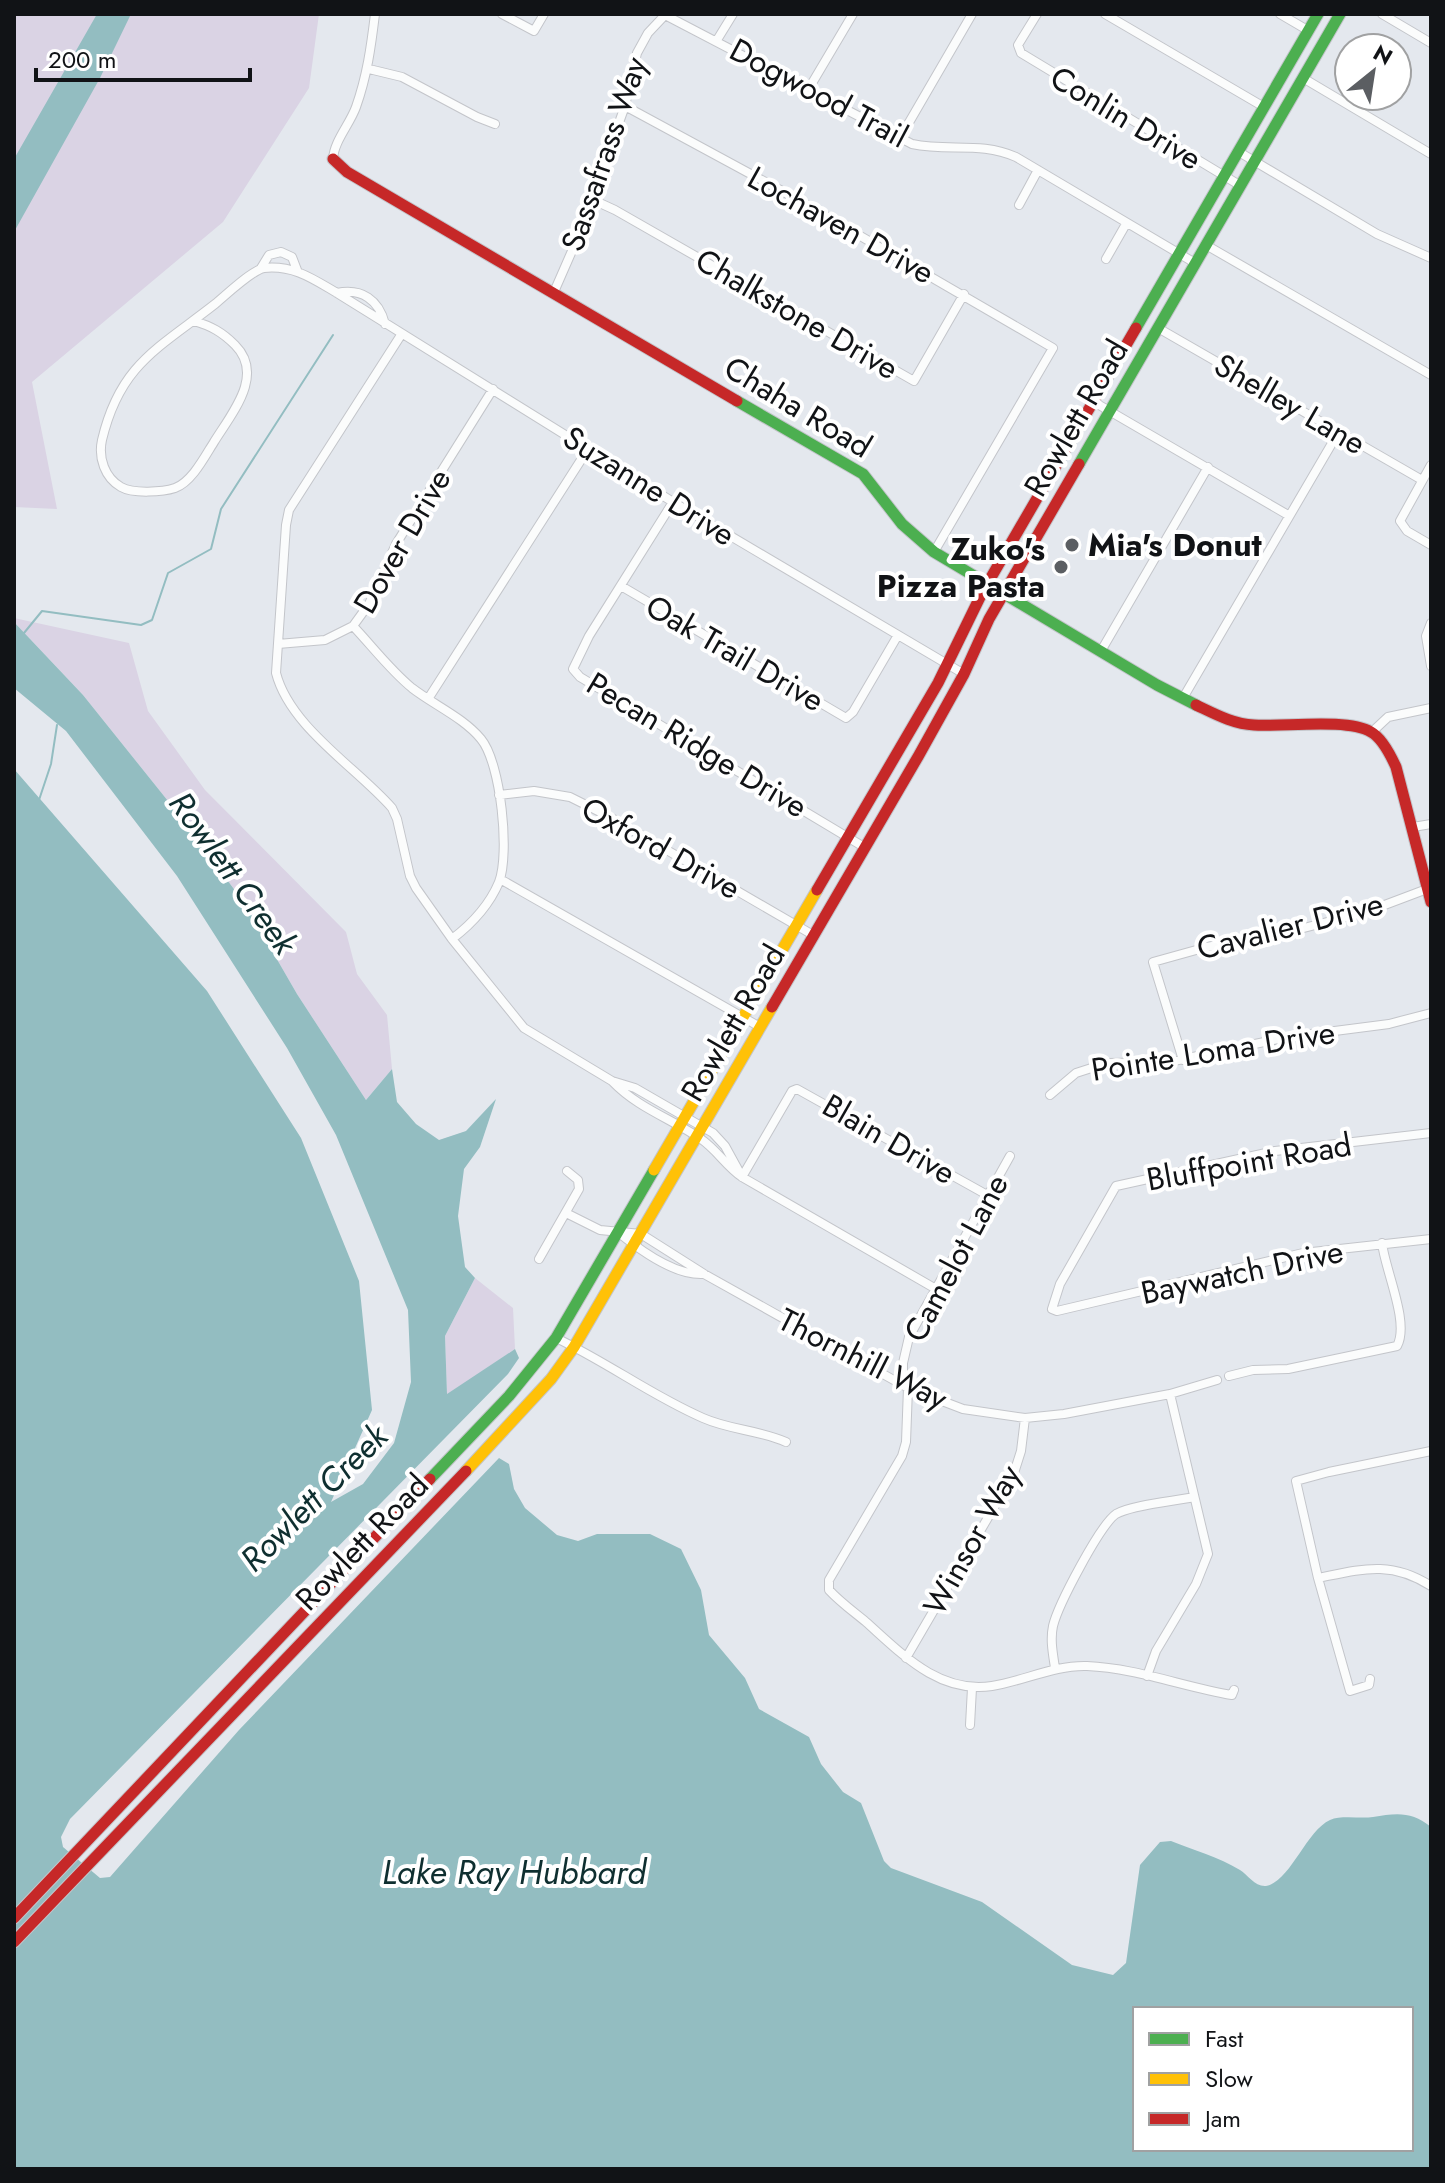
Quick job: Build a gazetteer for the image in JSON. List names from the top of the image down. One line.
{"streets":{"main road":["Chaha Road","Rowlett Road"],"street":["Dogwood Trail","Conlin Drive","Sassafrass Way","Lochaven Drive","Chalkstone Drive","Shelley Lane","Suzanne Drive","Dover Drive","Oak Trail Drive","Pecan Ridge Drive","Oxford Drive","Cavalier Drive","Pointe Loma Drive","Blain Drive","Bluffpoint Road","Camelot Lane","Baywatch Drive","Thornhill Way","Winsor Way"]},"crossings":[["Dogwood Trail","Sassafrass Way"],["Dogwood Trail","Rowlett Road"],["Conlin Drive","Rowlett Road"],["Sassafrass Way","Lochaven Drive"],["Sassafrass Way","Chalkstone Drive"],["Sassafrass Way","Chaha Road"],["Lochaven Drive","Chalkstone Drive"],["Lochaven Drive","Chaha Road"],["Shelley Lane","Rowlett Road"],["Chaha Road","Rowlett Road"],["Rowlett Road","Suzanne Drive"],["Rowlett Road","Pecan Ridge Drive"],["Rowlett Road","Oxford Drive"],["Rowlett Road","Thornhill Way"],["Suzanne Drive","Dover Drive"],["Suzanne Drive","Oak Trail Drive"],["Suzanne Drive","Pecan Ridge Drive"],["Oak Trail Drive","Pecan Ridge Drive"],["Cavalier Drive","Pointe Loma Drive"],["Blain Drive","Camelot Lane"],["Bluffpoint Road","Baywatch Drive"],["Camelot Lane","Thornhill Way"],["Camelot Lane","Winsor Way"],["Thornhill Way","Winsor Way"]],"water":["Rowlett Creek","Lake Ray Hubbard"],"places":["Mia's Donut","Zuko's Pizza Pasta"],"legend":["Fast","Slow","Jam"],"scale_bar":"200 m","north":"top right"}
